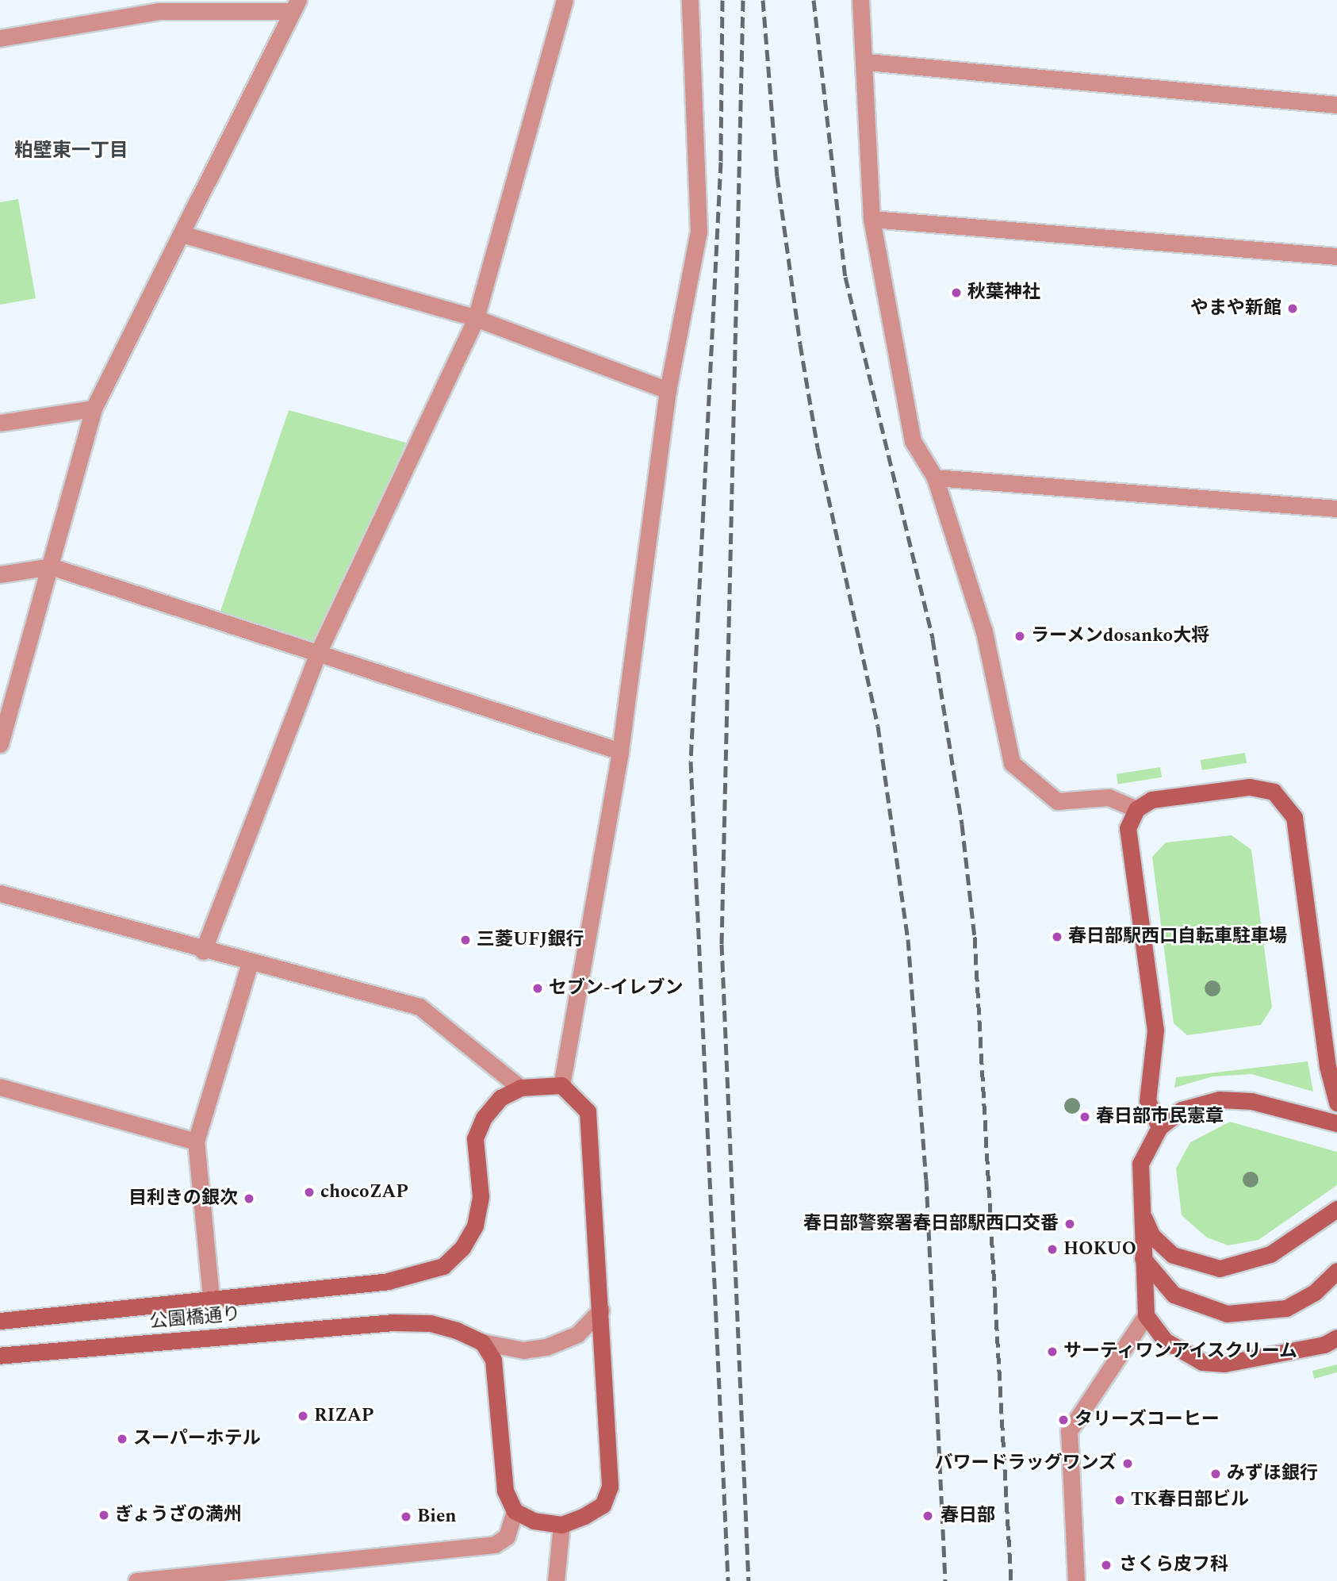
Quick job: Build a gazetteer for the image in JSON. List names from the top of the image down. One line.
{"streets":{"street":["公園橋通り"]},"districts":["粕壁東一丁目"],"places":["秋葉神社","やまや新館","ラーメンdosanko大将","春日部駅西口自転車駐車場","三菱UFJ銀行","セブン-イレブン","春日部市民憲章","chocoZAP","目利きの銀次","春日部警察署春日部駅西口交番","HOKUO","サーティワンアイスクリーム","RIZAP","タリーズコーヒー","スーパーホテル","バワードラッグワンズ","みずほ銀行","TK春日部ビル","ぎょうざの満州","春日部","Bien","さくら皮フ科"]}
